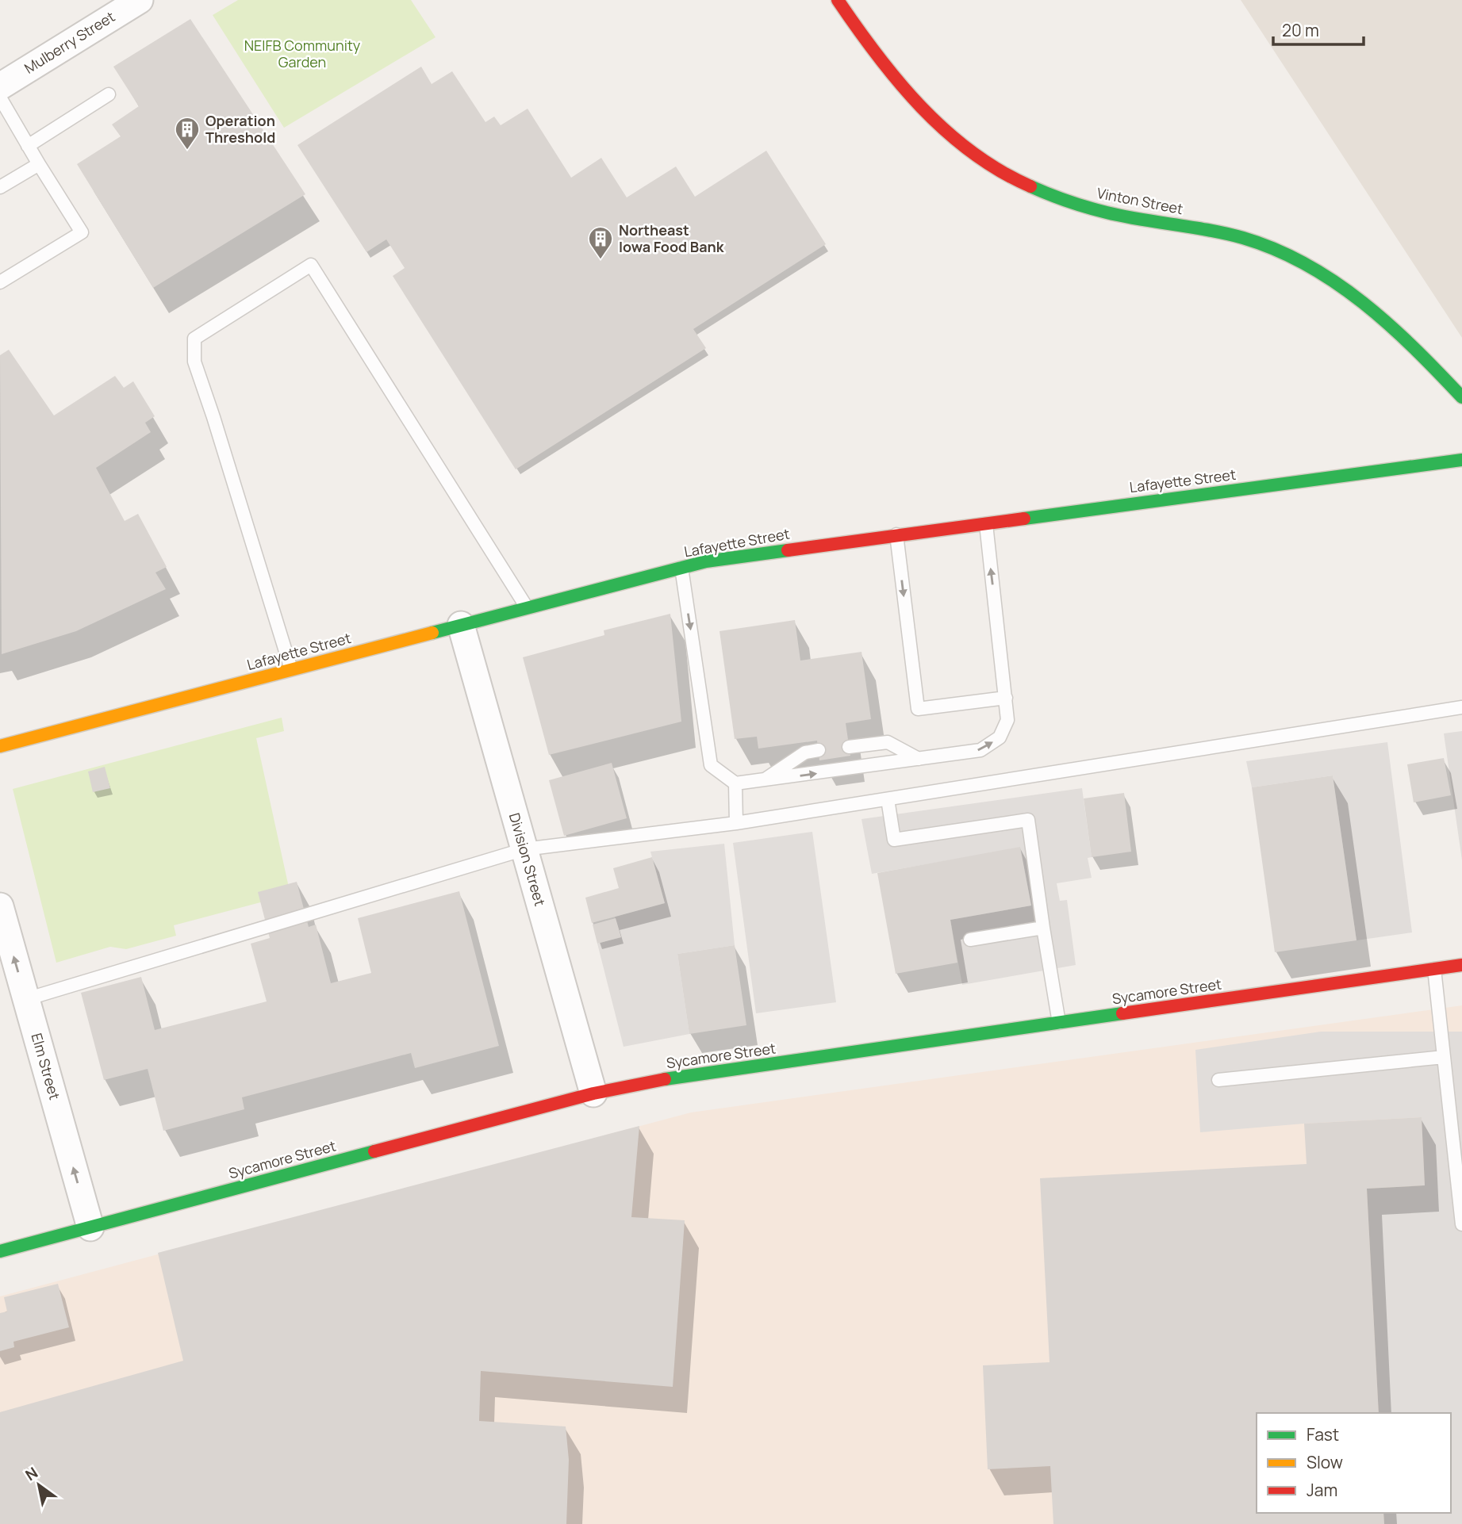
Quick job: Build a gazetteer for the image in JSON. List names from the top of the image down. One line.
{"streets":{"street":["Mulberry Street","Vinton Street","Lafayette Street","Division Street","Sycamore Street","Elm Street"]},"crossings":[["Lafayette Street","Division Street"],["Division Street","Sycamore Street"],["Sycamore Street","Elm Street"]],"one_way":["Elm Street"],"parks":["NEIFB Community Garden"],"places":{"building":["Operation Threshold","Northeast Iowa Food Bank"]},"legend":["Fast","Slow","Jam"],"scale_bar":"20 m","north":"top left"}
